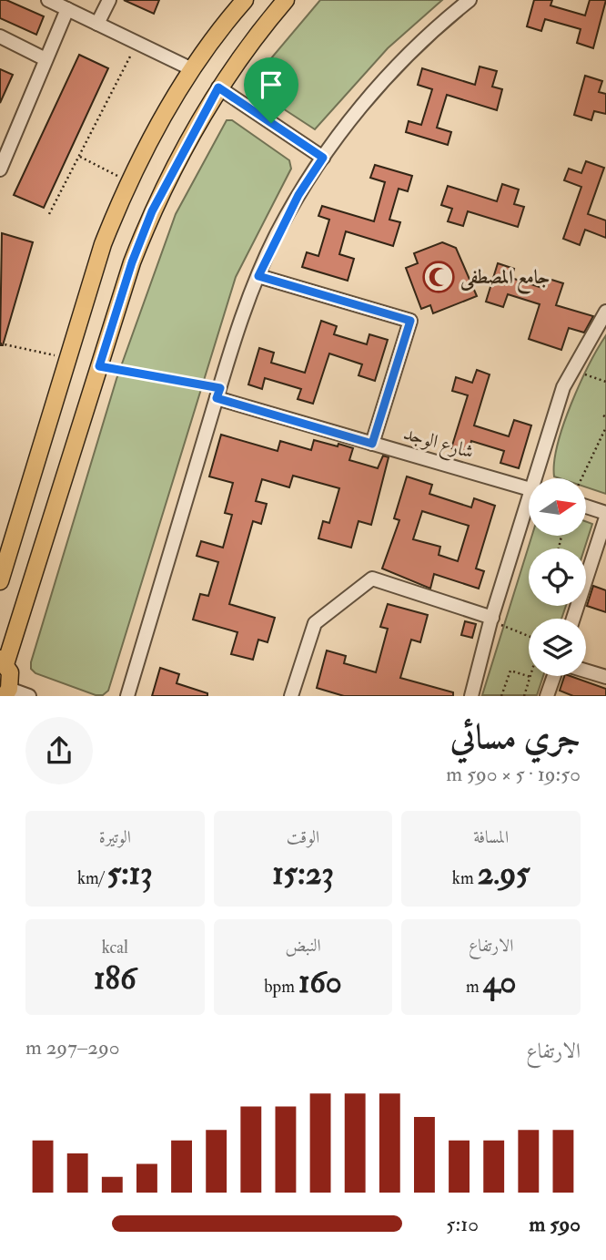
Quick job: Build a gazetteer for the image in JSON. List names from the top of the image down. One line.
{"streets":{"street":["شارع الوجد"]},"places":{"mosque":["جامع المصطفى"]},"north":"right","page":{"heading":["جري مسائي","19:50 · 5 × 590 m"],"stats":[["المسافة","2.95 km"],["الوقت","15:23"],["الوتيرة","5:13 /km"],["الارتفاع","40 m"],["النبض","160 bpm"],["kcal","186"]],"chart":["الارتفاع","290–297 m"],"list":[{"name":"590 m","note":"5:10"}]}}
